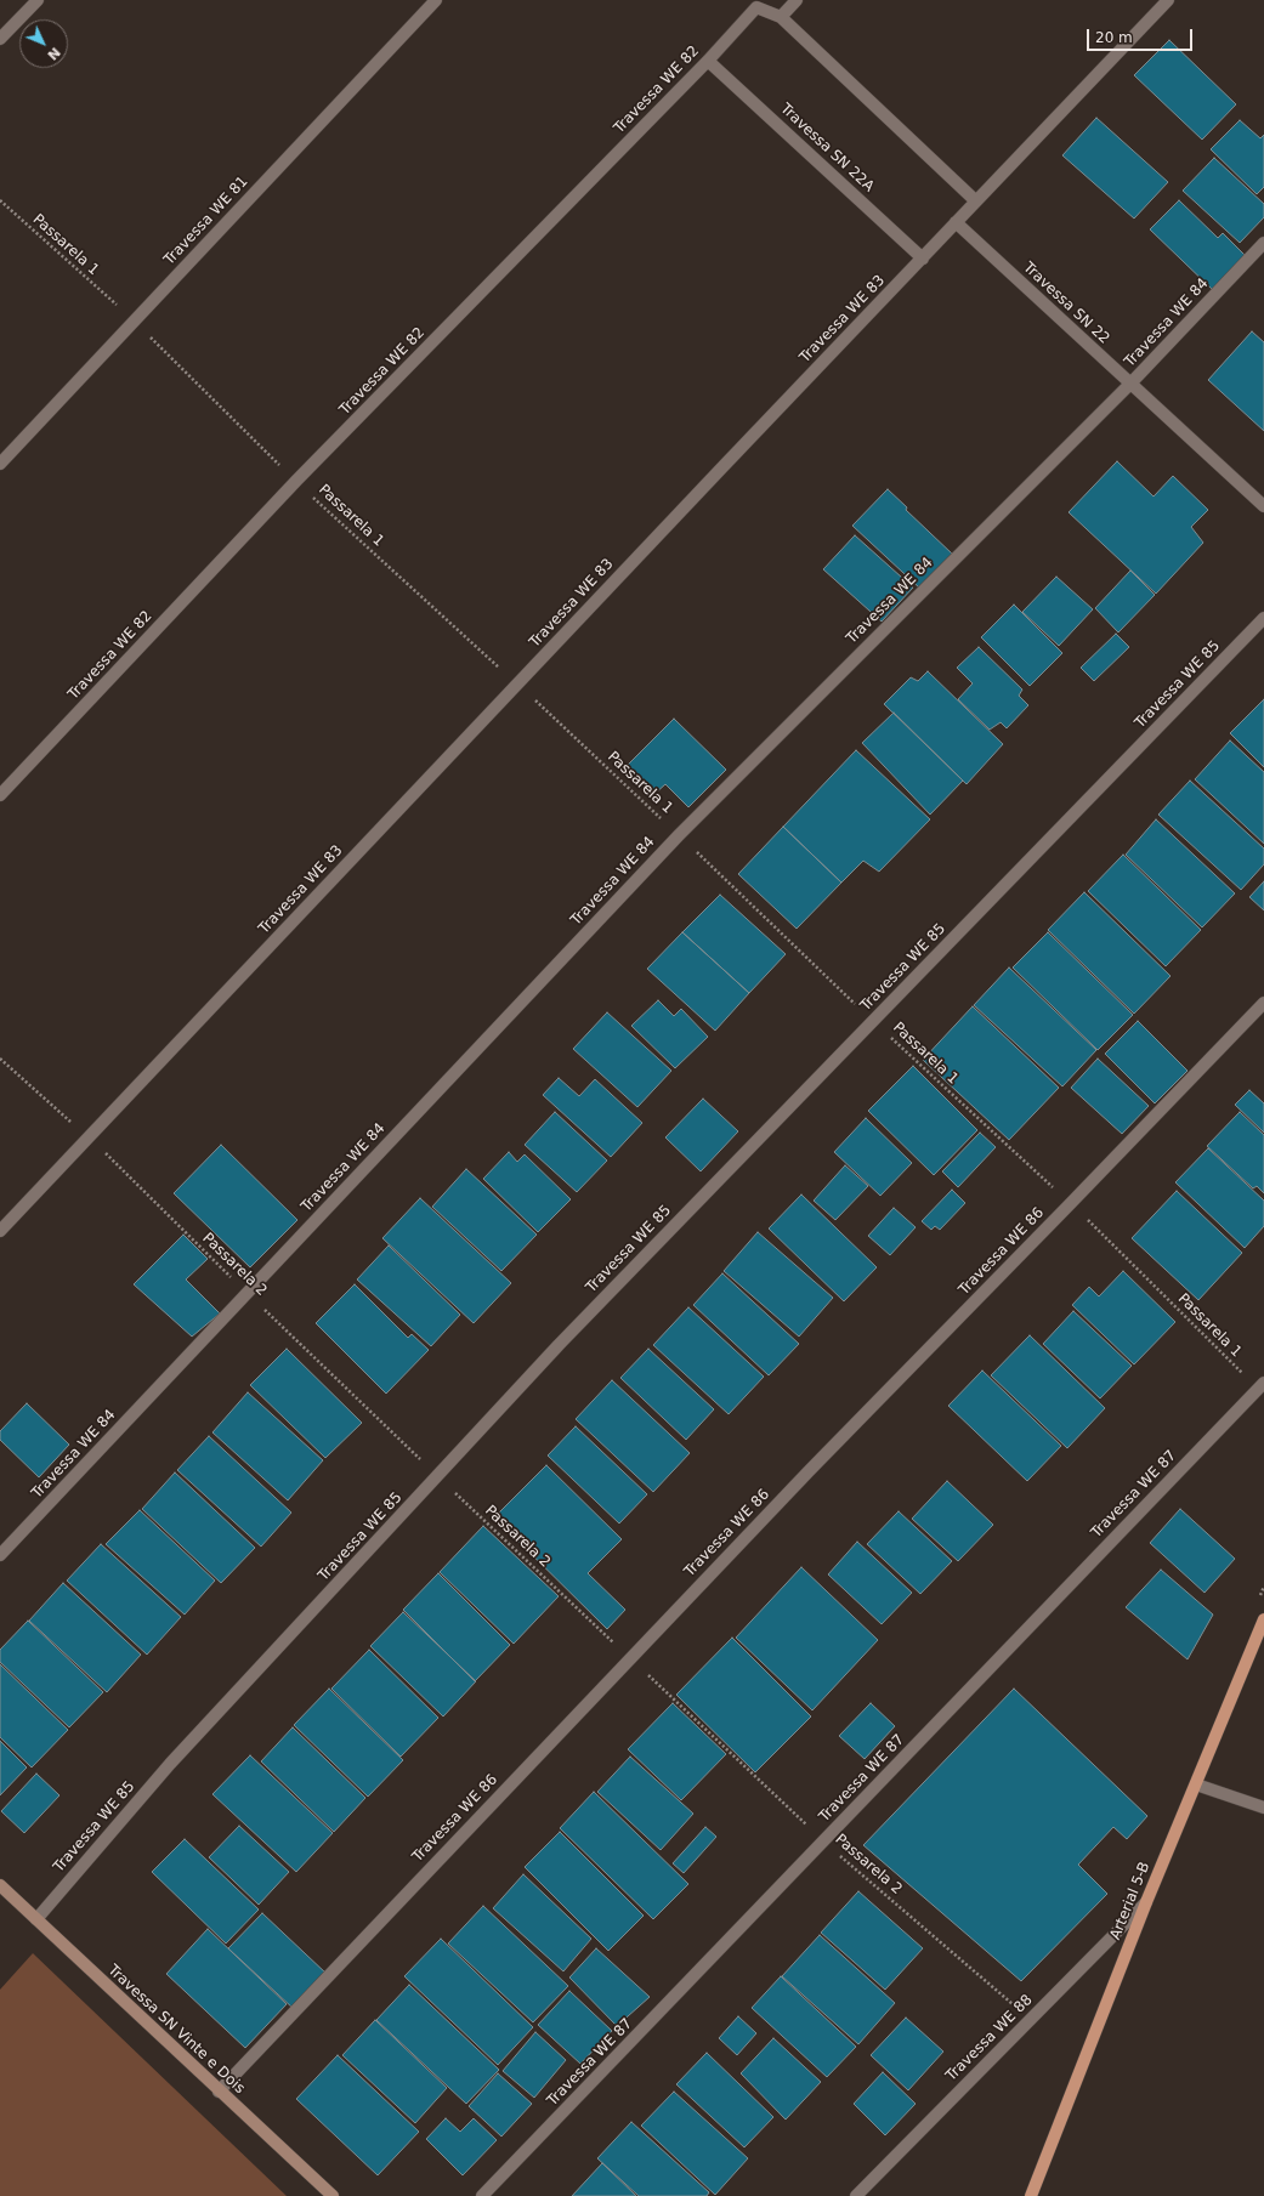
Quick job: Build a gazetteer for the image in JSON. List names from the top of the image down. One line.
{"streets":{"main road":["Arterial 5-B"],"street":["Travessa WE 82","Travessa SN 22A","Travessa WE 81","Travessa SN 22","Travessa WE 83","Travessa WE 84","Travessa WE 85","Travessa WE 86","Travessa WE 87","Travessa SN Vinte e Dois","Travessa WE 88"],"path":["Passarela 1","Passarela 2"]},"crossings":[["Travessa WE 82","Travessa SN 22A"],["Travessa WE 82","Passarela 1"],["Travessa SN 22A","Travessa WE 83"],["Travessa WE 81","Passarela 1"],["Passarela 1","Travessa WE 83"],["Passarela 1","Travessa WE 84"],["Passarela 1","Travessa WE 85"],["Passarela 1","Travessa WE 86"],["Passarela 1","Travessa WE 87"],["Travessa SN 22","Travessa WE 83"],["Travessa SN 22","Travessa WE 84"],["Travessa WE 83","Passarela 2"],["Travessa WE 84","Passarela 2"],["Travessa WE 85","Passarela 2"],["Travessa WE 85","Travessa SN Vinte e Dois"],["Travessa WE 86","Passarela 2"],["Travessa WE 86","Travessa SN Vinte e Dois"],["Passarela 2","Travessa WE 87"],["Passarela 2","Travessa WE 88"],["Arterial 5-B","Travessa WE 88"]],"scale_bar":"20 m","north":"bottom right"}
